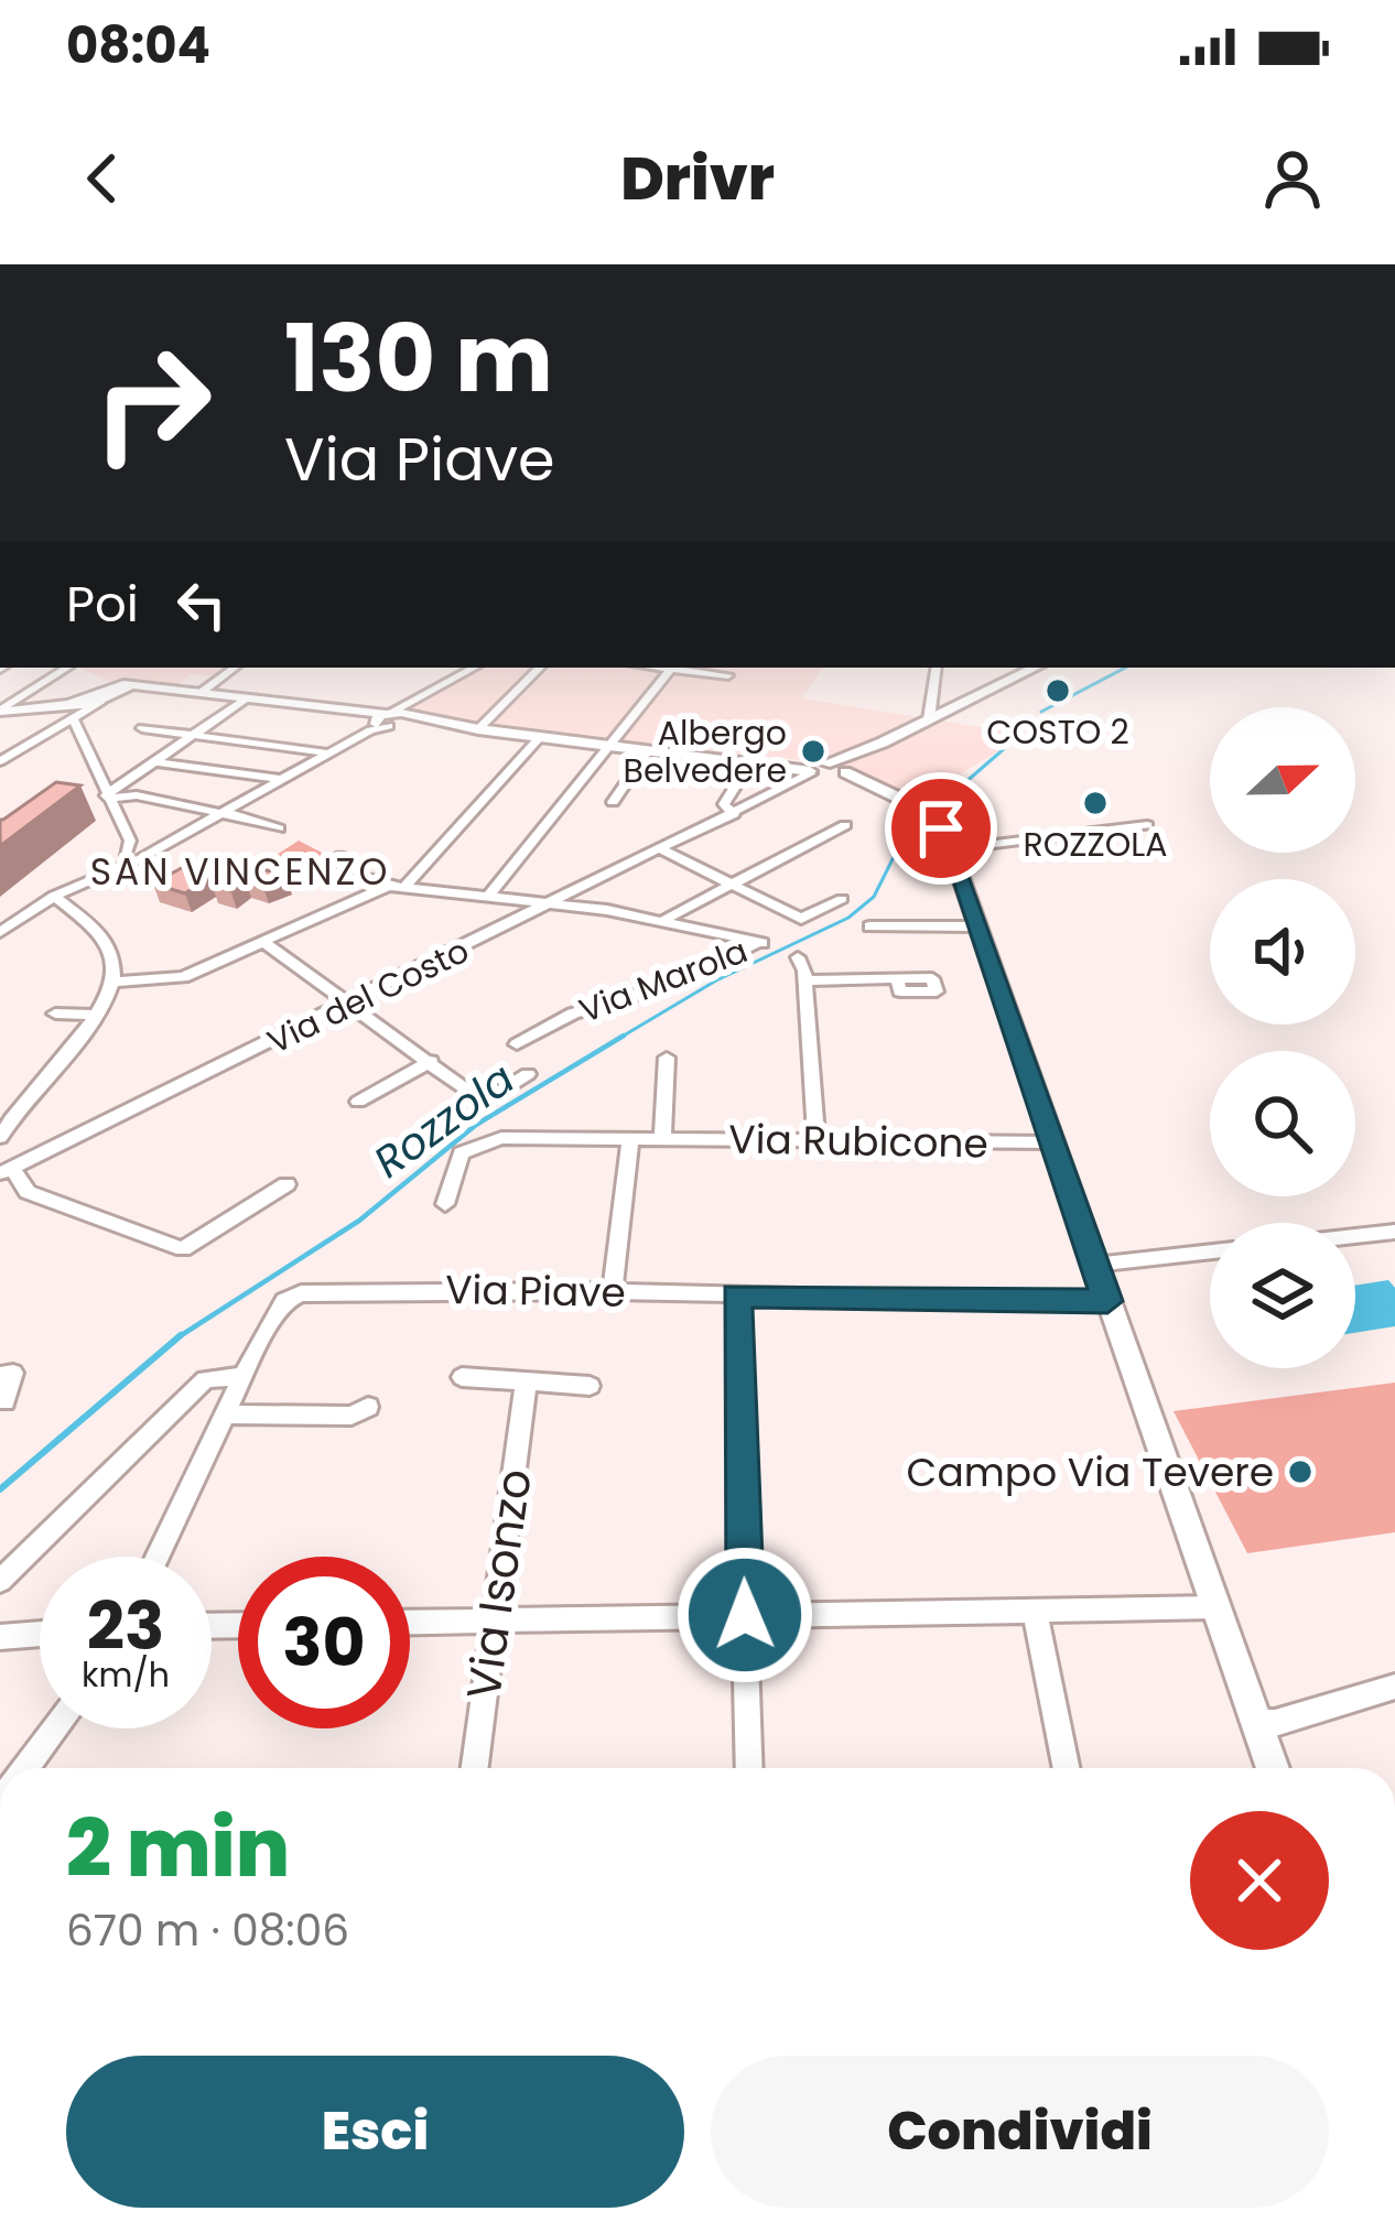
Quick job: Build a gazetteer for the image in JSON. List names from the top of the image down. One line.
{"streets":{"street":["Via Marola","Via del Costo","Via Rubicone","Via Piave","Via Isonzo"]},"crossings":[["Via Marola","Via del Costo"]],"districts":["SAN VINCENZO"],"water":["Rozzola"],"places":["COSTO 2","Albergo Belvedere","ROZZOLA","Campo Via Tevere"],"north":"right","page":{"status":"08:04","header":"Drivr","turn":["130 m","Via Piave"],"then":"Poi","speed":"23 km/h","limit":"30","heading":["2 min","670 m · 08:06"],"buttons":["Esci","Condividi"]}}
